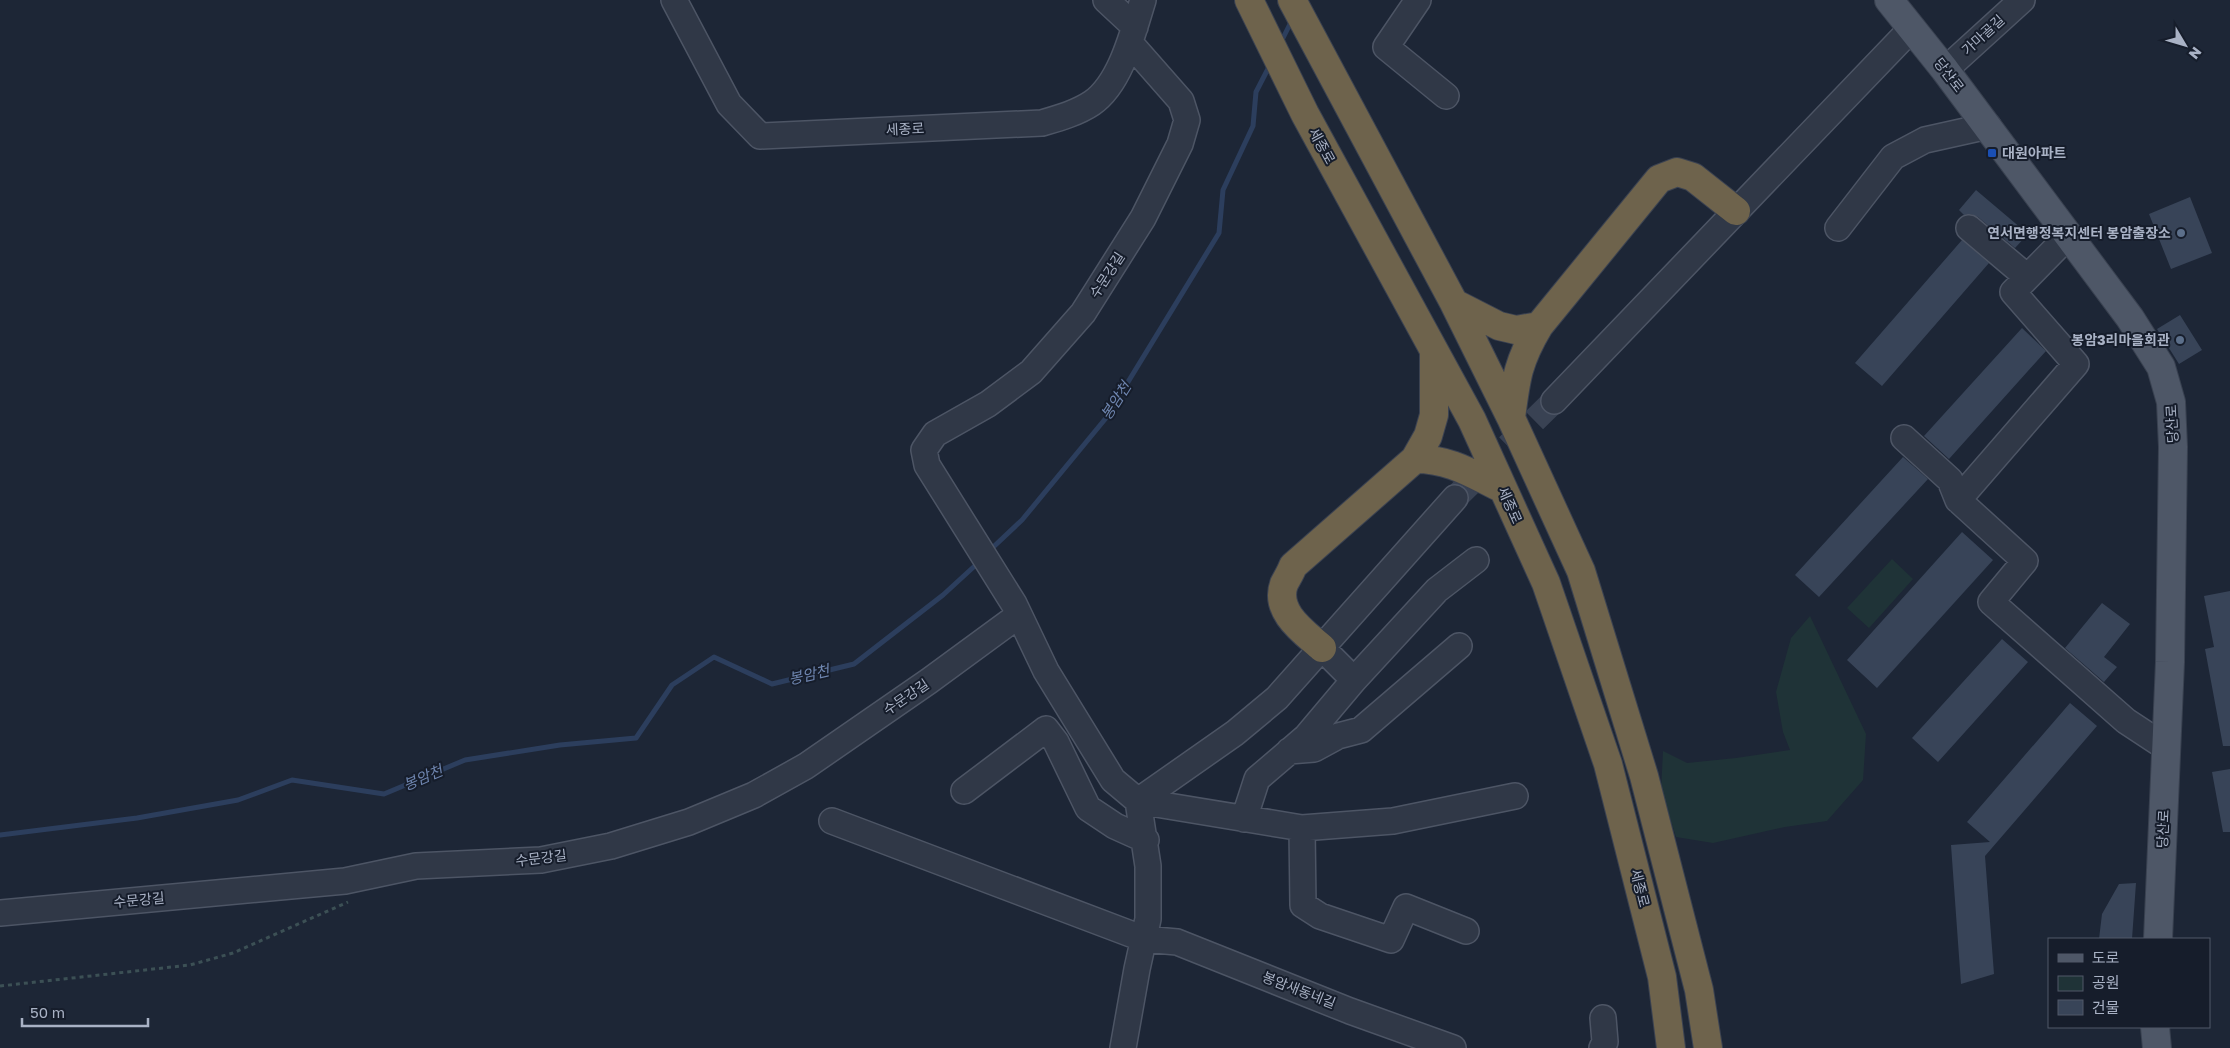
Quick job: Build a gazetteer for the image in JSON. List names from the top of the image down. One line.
{"streets":{"highway":["세종로"],"main road":["당산로"],"street":["가마골길","수문강길","봉암새동네길"]},"crossings":[["가마골길","당산로"],["세종로","수문강길"]],"water":["봉암천"],"places":{"transit":["대원아파트"],"other":["연서면행정복지센터 봉암출장소","봉암3리마을회관"]},"legend":["도로","공원","건물"],"scale_bar":"50 m","north":"bottom right"}
